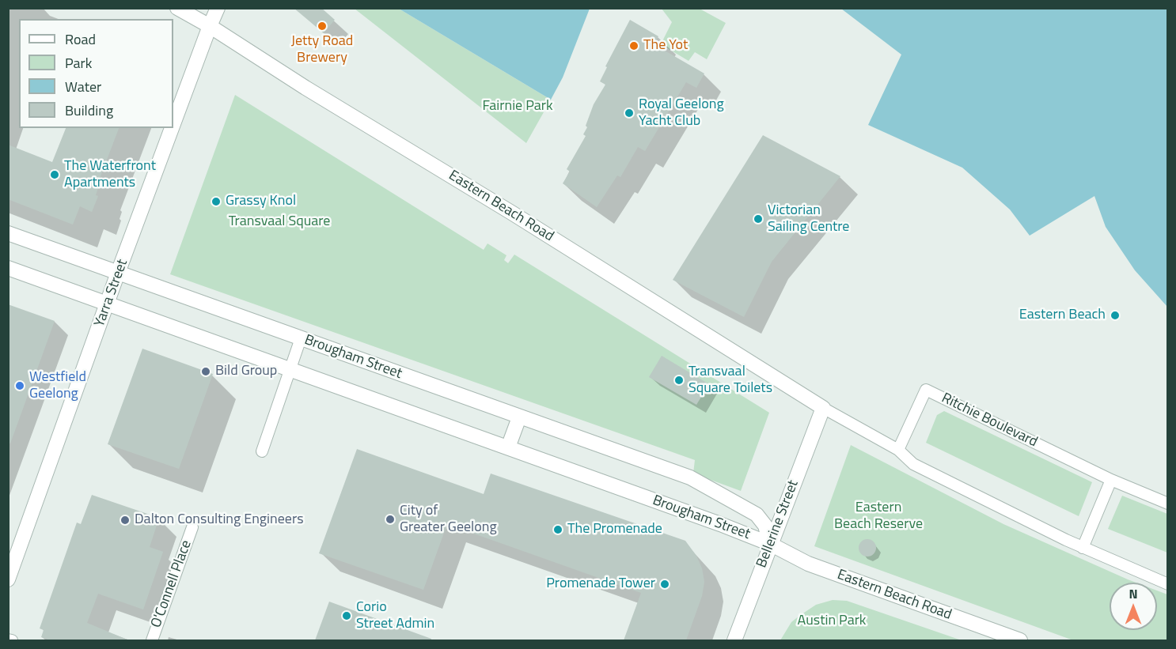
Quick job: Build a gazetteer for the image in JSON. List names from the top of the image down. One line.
{"streets":{"street":["Eastern Beach Road","Yarra Street","Brougham Street","Bellerine Street"],"lane":["Ritchie Boulevard","O'Connell Place"]},"crossings":[["Eastern Beach Road","Yarra Street"],["Eastern Beach Road","Brougham Street"],["Eastern Beach Road","Bellerine Street"],["Yarra Street","Brougham Street"],["Brougham Street","Bellerine Street"]],"parks":["Fairnie Park","Transvaal Square","Eastern Beach Reserve","Austin Park"],"places":["Jetty Road Brewery","The Yot","Royal Geelong Yacht Club","The Waterfront Apartments","Grassy Knol","Victorian Sailing Centre","Eastern Beach","Bild Group","Transvaal Square Toilets","Westfield Geelong","City of Greater Geelong","Dalton Consulting Engineers","The Promenade","Promenade Tower","Corio Street Admin"],"legend":["Road","Park","Water","Building"],"north":"top"}
